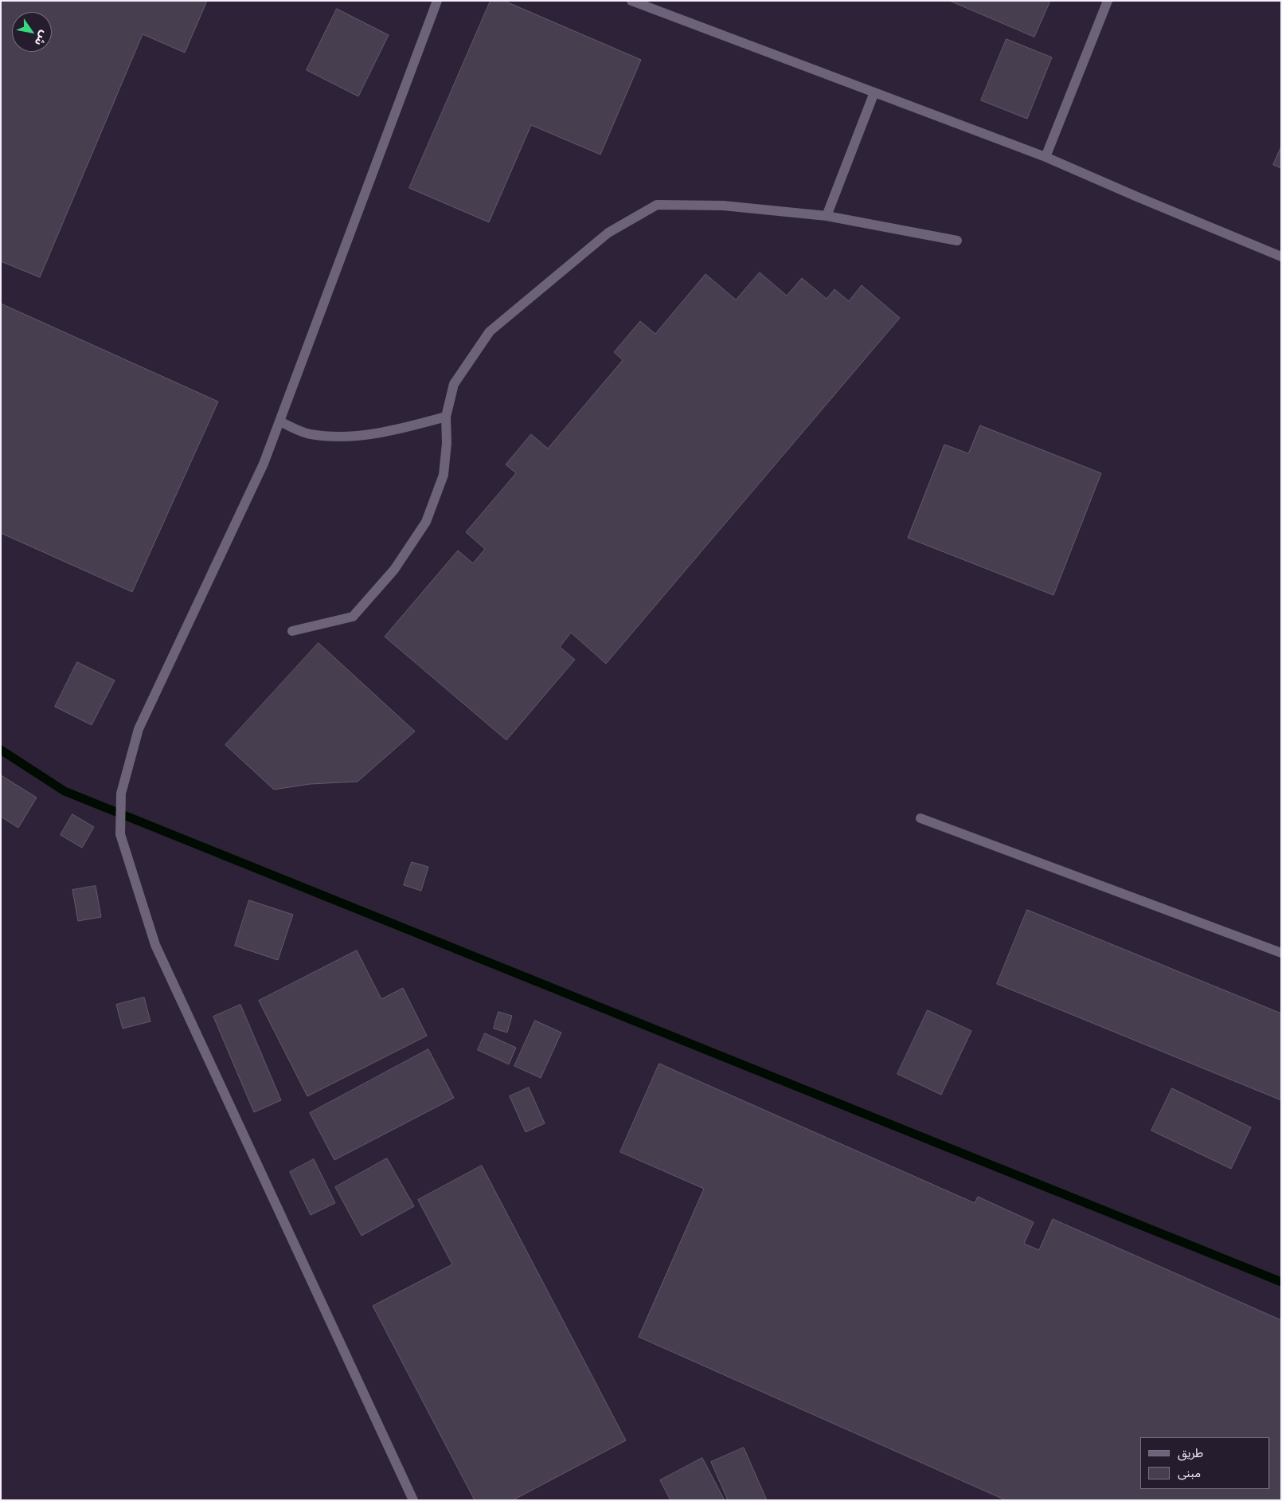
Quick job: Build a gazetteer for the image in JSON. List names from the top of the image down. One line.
{"legend":["طريق","مبنى"],"north":"bottom right"}
